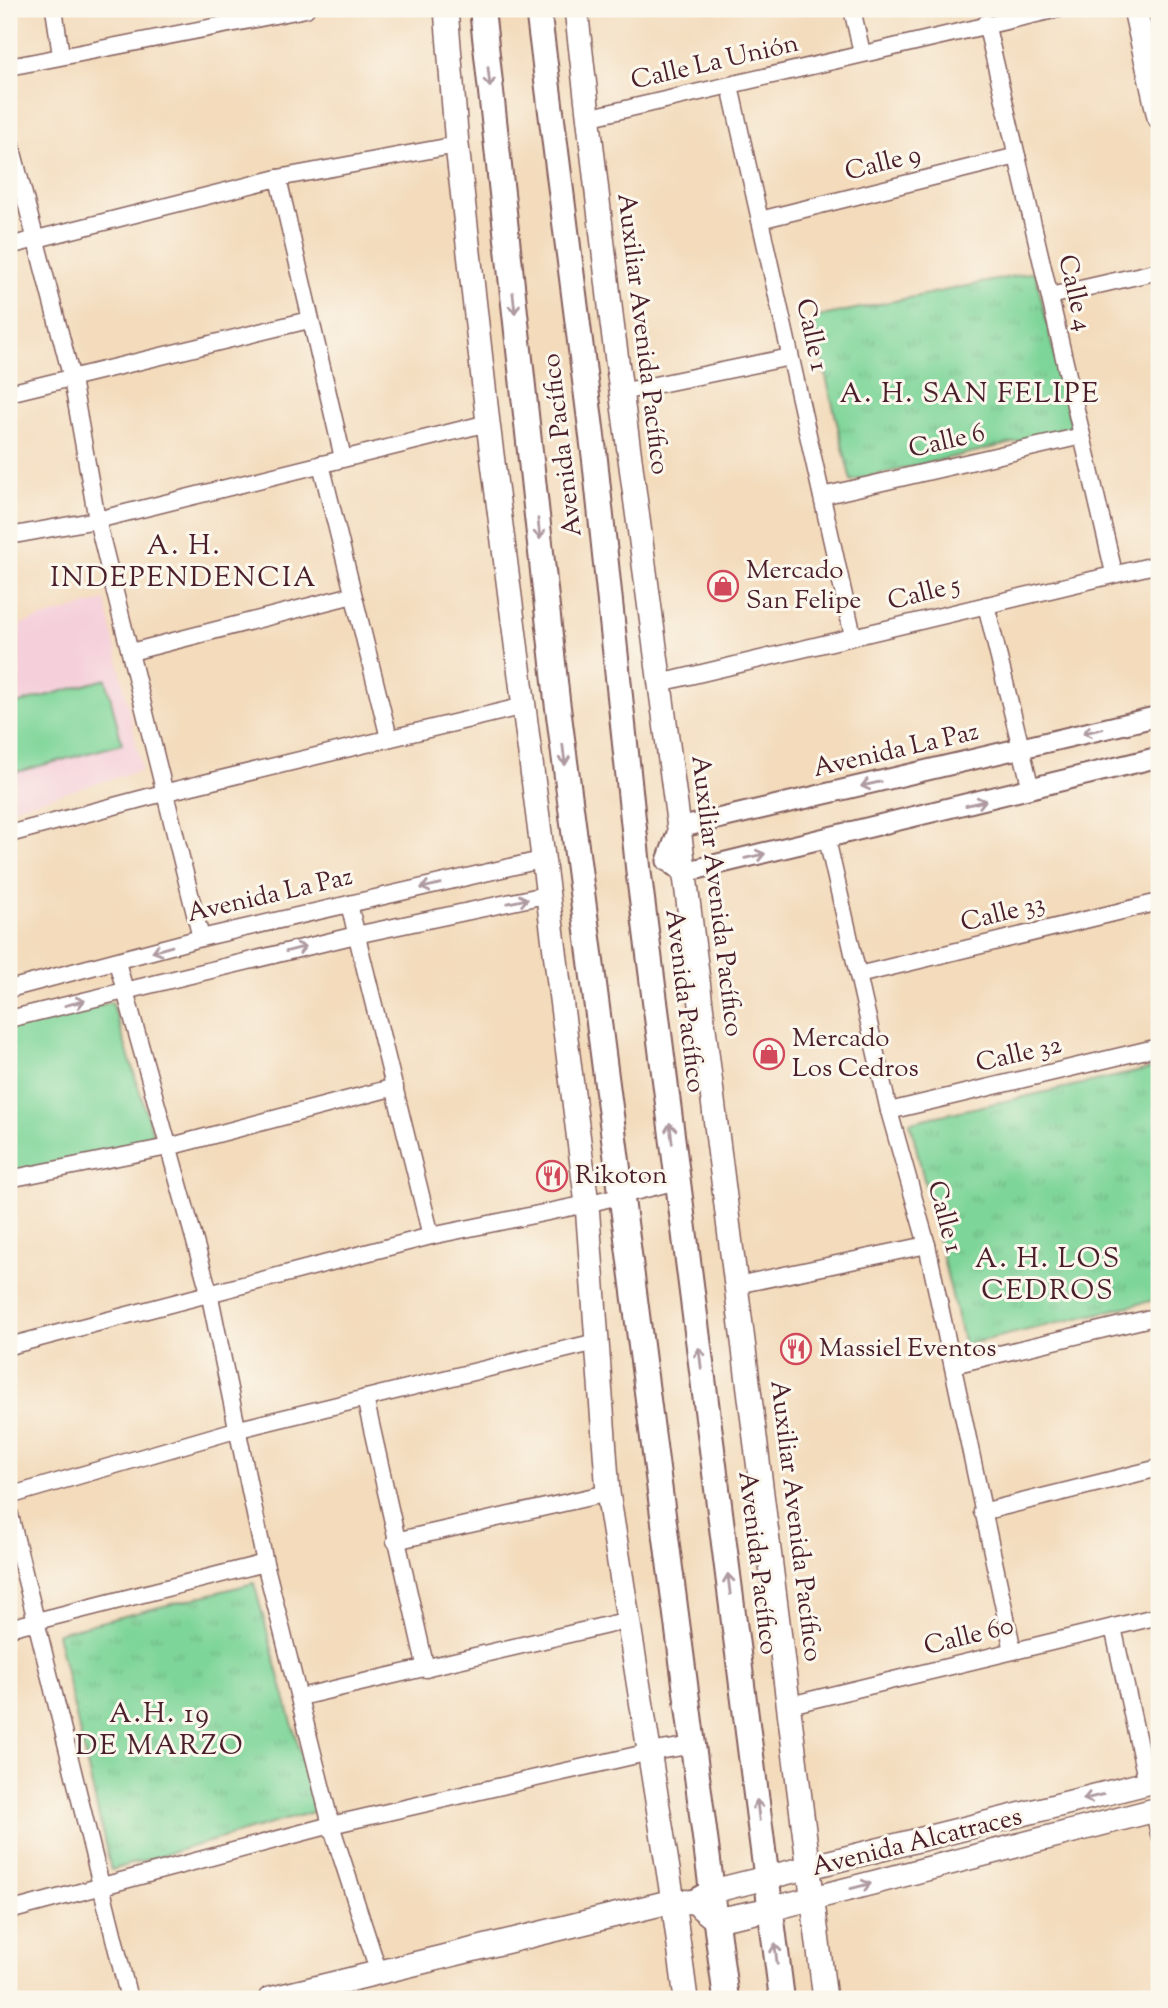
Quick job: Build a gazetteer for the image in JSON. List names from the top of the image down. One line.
{"streets":{"main road":["Auxiliar Avenida Pacífico","Avenida Pacífico","Avenida Alcatraces"],"street":["Calle La Unión","Calle 9","Calle 4","Calle 1","Calle 6","Calle 5","Avenida La Paz","Calle 33","Calle 32","Calle 60"]},"crossings":[["Calle La Unión","Calle 4"],["Calle La Unión","Auxiliar Avenida Pacífico"],["Calle La Unión","Calle 1"],["Calle 9","Calle 4"],["Calle 9","Calle 1"],["Calle 4","Calle 6"],["Calle 4","Calle 5"],["Auxiliar Avenida Pacífico","Calle 5"],["Auxiliar Avenida Pacífico","Avenida La Paz"],["Auxiliar Avenida Pacífico","Calle 60"],["Auxiliar Avenida Pacífico","Avenida Alcatraces"],["Calle 1","Calle 6"],["Calle 1","Calle 5"],["Calle 1","Calle 33"],["Calle 1","Calle 32"],["Calle 1","Calle 60"],["Avenida Pacífico","Avenida Alcatraces"]],"districts":["A. H. SAN FELIPE","A. H. INDEPENDENCIA","A. H. LOS CEDROS","A.H. 19 DE MARZO"],"places":{"shop":["Mercado San Felipe","Mercado Los Cedros"],"restaurant":["Rikoton","Massiel Eventos"]}}
